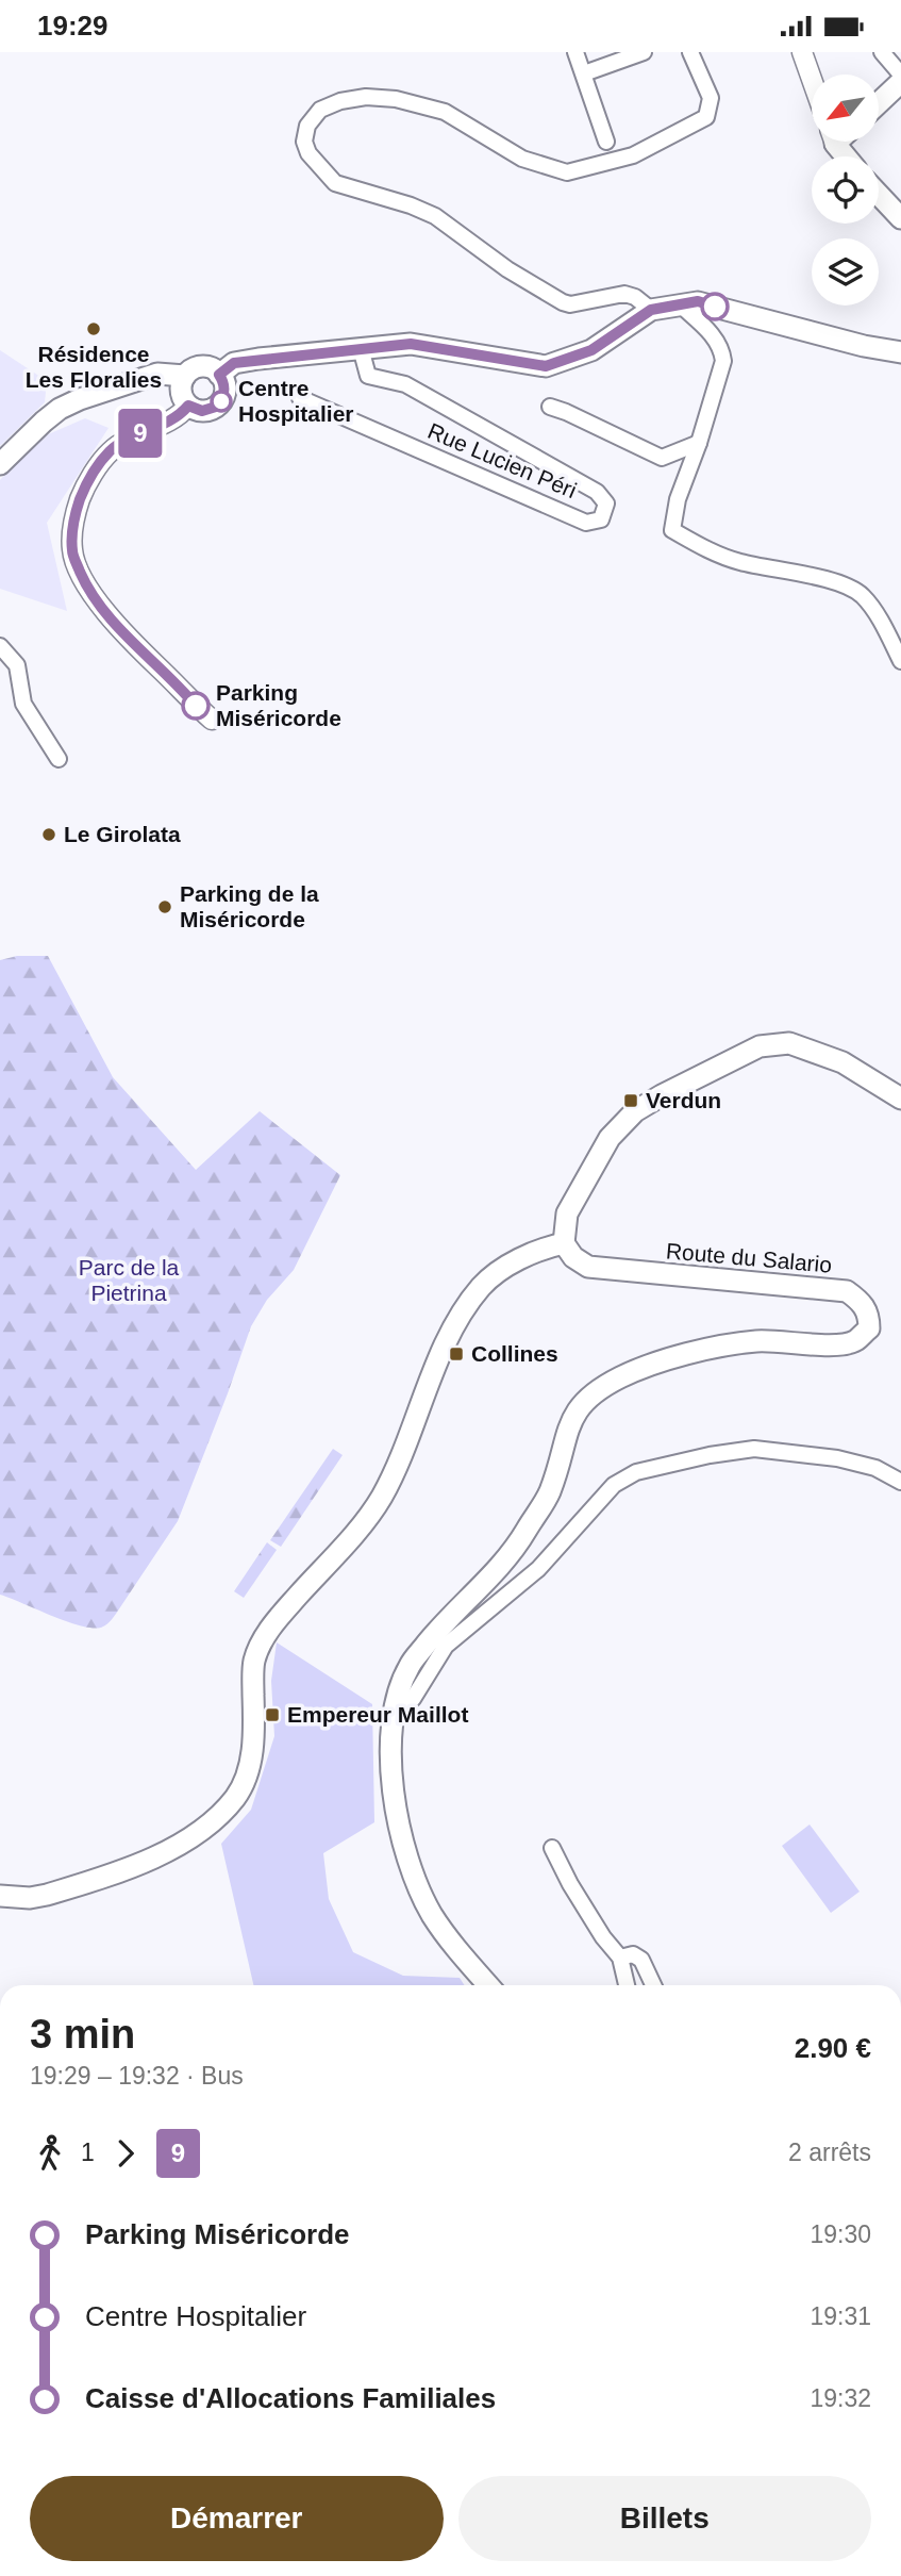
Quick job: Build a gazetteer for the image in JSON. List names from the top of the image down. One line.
{"streets":{"main road":["Route du Salario"],"street":["Rue Lucien Péri"]},"parks":["Parc de la Pietrina"],"places":{"other":["Résidence Les Floralies","Centre Hospitalier","Parking Miséricorde","Le Girolata","Parking de la Miséricorde"],"transit":["Verdun","Collines","Empereur Maillot"]},"lines":["bus line 9"],"north":"bottom left","page":{"status":"19:29","on_map":"9","heading":["3 min","19:29 – 19:32 · Bus","2.90 €"],"legs":["1","9","2 arrêts"],"list":[{"name":"Parking Miséricorde","value":"19:30"},{"name":"Centre Hospitalier","value":"19:31"},{"name":"Caisse d'Allocations Familiales","value":"19:32"}],"buttons":["Démarrer","Billets"]}}
